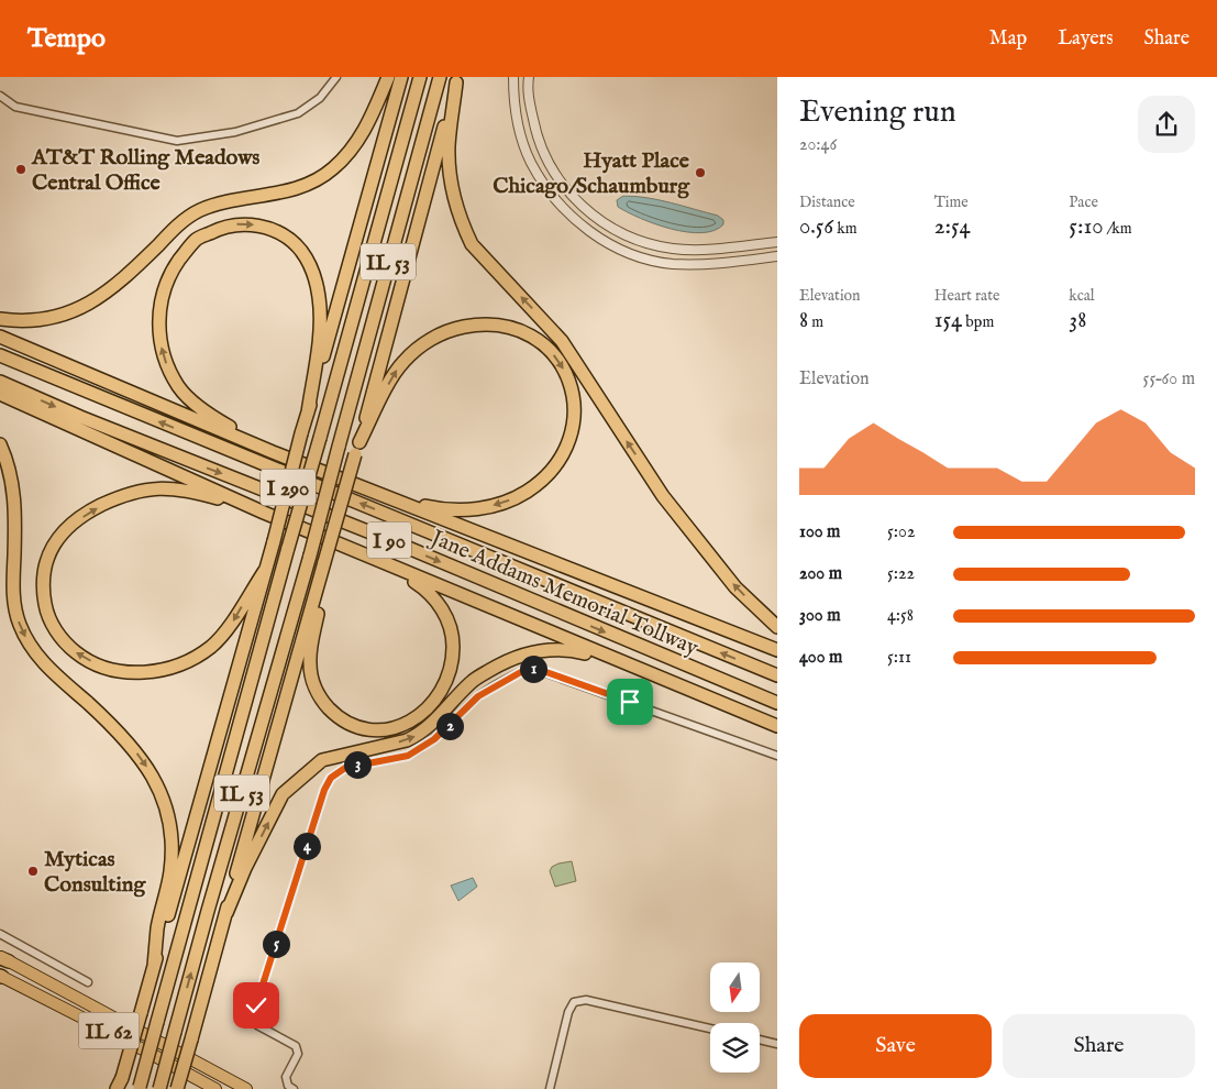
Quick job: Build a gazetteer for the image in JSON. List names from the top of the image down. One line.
{"streets":{"highway":["IL 53","I 290","I 90","Jane Addams Memorial Tollway"],"main road":["IL 62"]},"crossings":[["IL 53","I 290"]],"places":["AT&T Rolling Meadows Central Office","Hyatt Place Chicago/Schaumburg","Myticas Consulting"],"north":"bottom","page":{"header":"Tempo","nav":["Map","Layers","Share"],"heading":["Evening run","20:46"],"stats":[["Distance","0.56 km"],["Time","2:54"],["Pace","5:10 /km"],["Elevation","8 m"],["Heart rate","154 bpm"],["kcal","38"]],"chart":["Elevation","55–60 m"],"list":[{"name":"100 m","note":"5:02"},{"name":"200 m","note":"5:22"},{"name":"300 m","note":"4:58"},{"name":"400 m","note":"5:11"}],"pins":["1","2","3","4","5"],"buttons":["Save","Share"]}}
